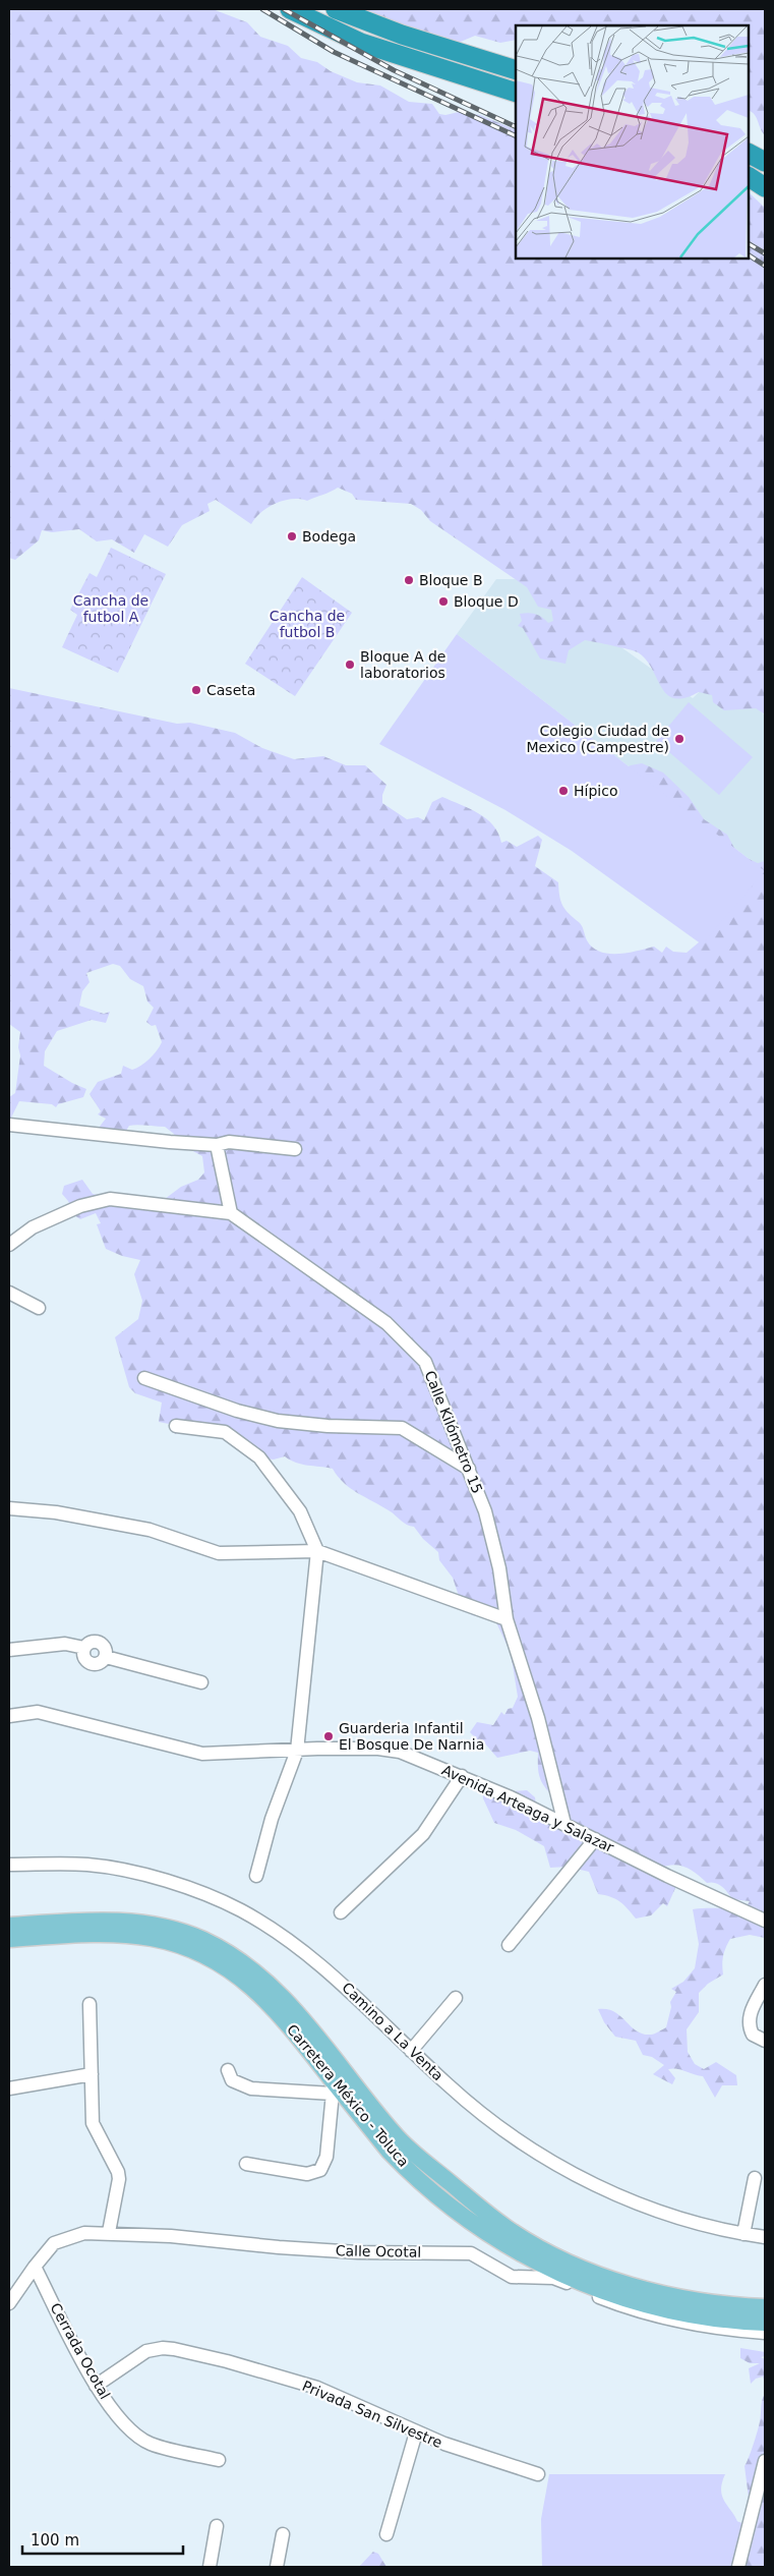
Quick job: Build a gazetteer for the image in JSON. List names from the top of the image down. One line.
{"streets":{"main road":["Carretera México - Toluca"],"street":["Calle Kilómetro 15","Avenida Arteaga y Salazar","Camino a La Venta","Calle Ocotal","Cerrada Ocotal","Privada San Silvestre"]},"crossings":[["Calle Kilómetro 15","Avenida Arteaga y Salazar"],["Calle Ocotal","Cerrada Ocotal"],["Cerrada Ocotal","Privada San Silvestre"]],"parks":["Cancha de futbol A","Cancha de futbol B"],"places":["Bodega","Bloque B","Bloque D","Bloque A de laboratorios","Caseta","Colegio Ciudad de Mexico (Campestre)","Hípico","Guarderia Infantil El Bosque De Narnia"],"scale_bar":"100 m"}
